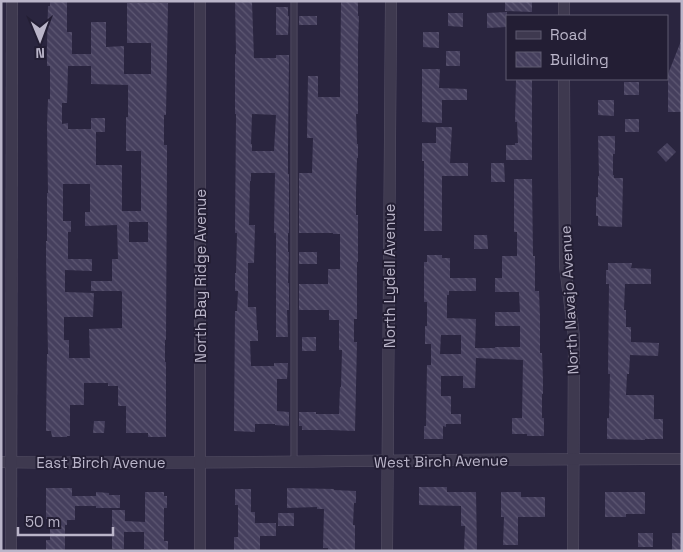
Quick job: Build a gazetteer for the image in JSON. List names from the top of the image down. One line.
{"streets":{"street":["North Bay Ridge Avenue","North Lydell Avenue","North Navajo Avenue","West Birch Avenue","East Birch Avenue"]},"crossings":[["North Bay Ridge Avenue","West Birch Avenue"],["North Bay Ridge Avenue","East Birch Avenue"],["North Lydell Avenue","West Birch Avenue"],["North Navajo Avenue","West Birch Avenue"],["West Birch Avenue","East Birch Avenue"]],"legend":["Road","Building"],"scale_bar":"50 m","north":"bottom"}
